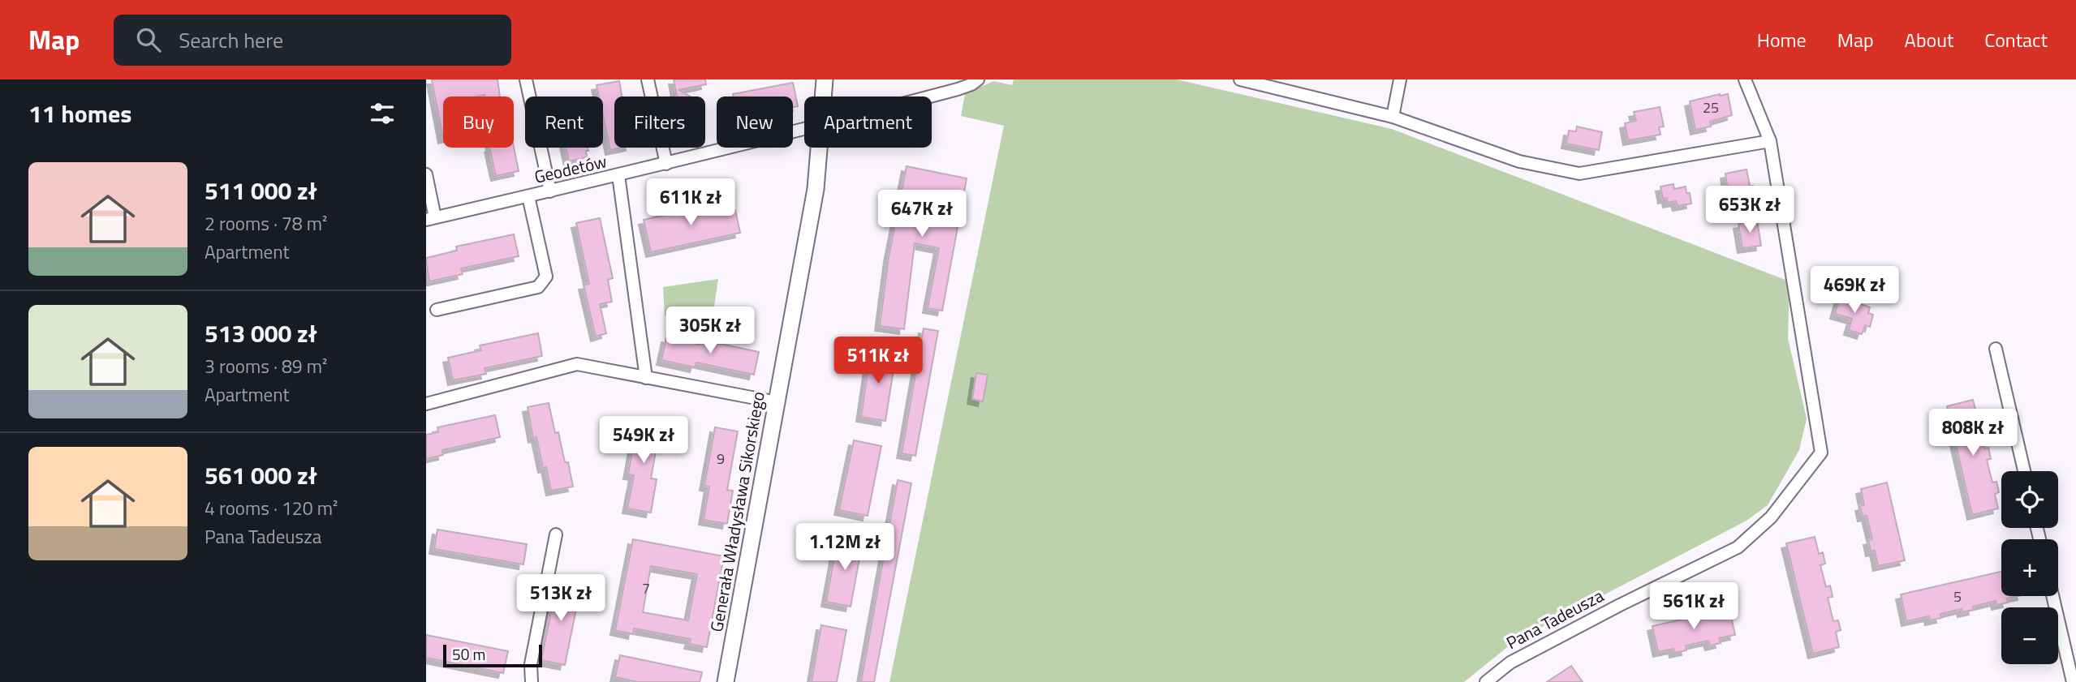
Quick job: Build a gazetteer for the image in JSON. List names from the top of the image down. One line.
{"streets":{"street":["Geodetów","Generała Władysława Sikorskiego","Pana Tadeusza"]},"house_numbers":["25","9","7","5"],"scale_bar":"50 m","page":{"header":"Map","search":"Search here","nav":["Home","Map","About","Contact"],"heading":"11 homes","chip":["Buy","Rent","Filters","New","Apartment"],"list":[{"name":"511 000 zł","note":"2 rooms · 78 m² · Apartment"},{"name":"513 000 zł","note":"3 rooms · 89 m² · Apartment"},{"name":"561 000 zł","note":"4 rooms · 120 m² · Pana Tadeusza"}],"price":["611K zł","653K zł","647K zł","469K zł","305K zł","511K zł","808K zł","549K zł","1.12M zł","513K zł","561K zł"],"map_buttons":["+","−"],"scale":"50 m"}}
